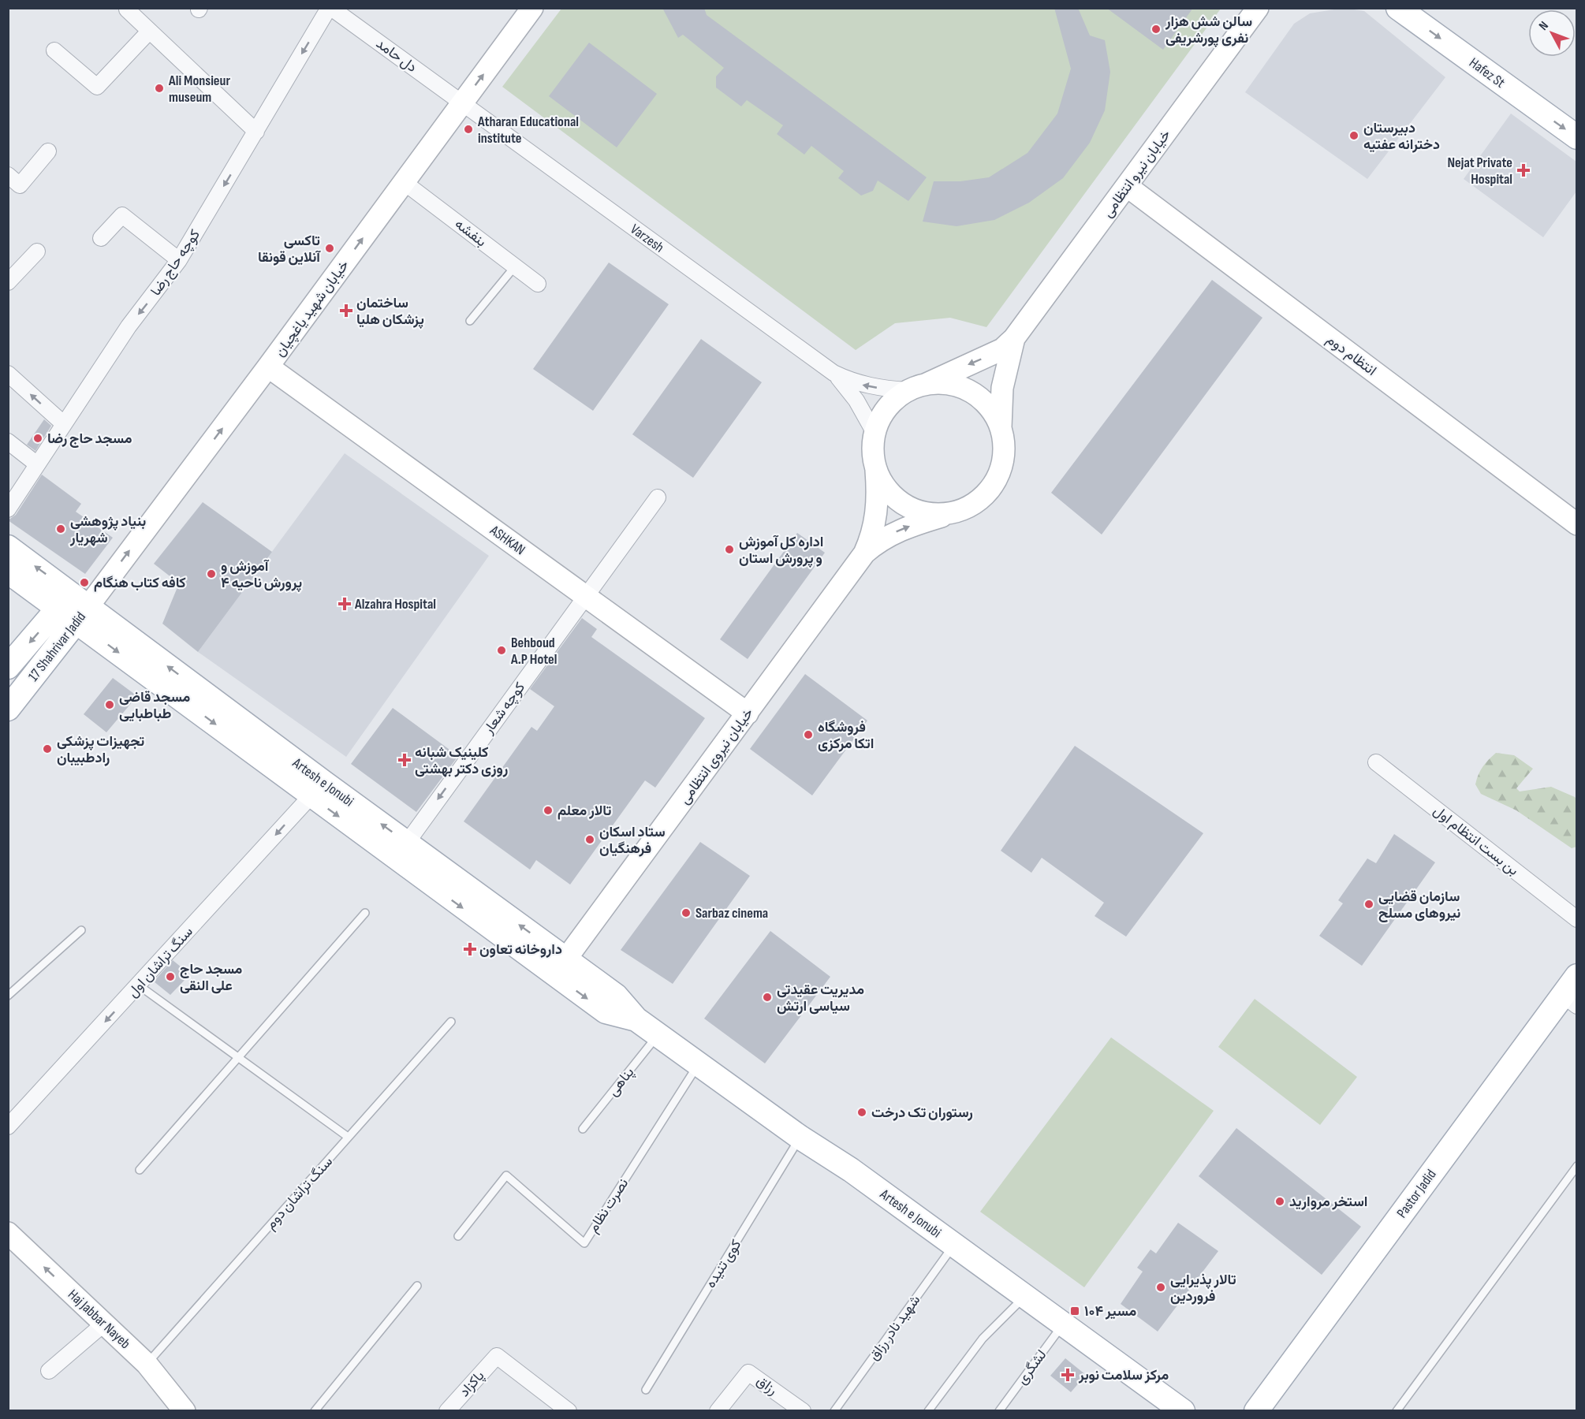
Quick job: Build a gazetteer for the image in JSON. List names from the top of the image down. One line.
{"streets":{"main road":["Hafez St","17 Shahrivar Jadid","Artesh e Jonubi","Pastor Jadid"],"street":["دل حامد","خیابان نیرو انتظامی","بنفشه","Varzesh","کوچه حاج رضا","خیابان شهید یاغچیان","انتظام دوم","ASHKAN","کوچه شعار","خیابان نیروی انتظامی","بن بست انتظام اول","سنگ تراشان اول","Haj Jabbar Nayeb","پاکزاد","رزاق"],"lane":["پناهی","سنگ تراشان دوم","نصرت نظام","کوی تنیده","شهید نادر رزاق","لشگری"]},"crossings":[["دل حامد","Varzesh"],["دل حامد","کوچه حاج رضا"],["دل حامد","خیابان شهید یاغچیان"],["خیابان نیرو انتظامی","Varzesh"],["خیابان نیرو انتظامی","انتظام دوم"],["خیابان نیرو انتظامی","خیابان نیروی انتظامی"],["بنفشه","خیابان شهید یاغچیان"],["Varzesh","خیابان شهید یاغچیان"],["Varzesh","خیابان نیروی انتظامی"],["خیابان شهید یاغچیان","ASHKAN"],["خیابان شهید یاغچیان","17 Shahrivar Jadid"],["خیابان شهید یاغچیان","Artesh e Jonubi"],["ASHKAN","کوچه شعار"],["ASHKAN","خیابان نیروی انتظامی"],["17 Shahrivar Jadid","Artesh e Jonubi"],["کوچه شعار","Artesh e Jonubi"],["خیابان نیروی انتظامی","Artesh e Jonubi"],["Artesh e Jonubi","سنگ تراشان اول"],["Artesh e Jonubi","پناهی"],["Artesh e Jonubi","نصرت نظام"],["Artesh e Jonubi","کوی تنیده"],["Artesh e Jonubi","شهید نادر رزاق"],["Artesh e Jonubi","لشگری"],["سنگ تراشان دوم","Haj Jabbar Nayeb"]],"one_way":["Hafez St","کوچه حاج رضا","خیابان شهید یاغچیان","کوچه شعار","سنگ تراشان اول","Haj Jabbar Nayeb"],"places":{"other":["سالن شش هزار نفری پورشریفی","Ali Monsieur museum","Atharan Educational institute","دبیرستان دخترانه عفتیه","تاکسی آنلاین قونقا","مسجد حاج رضا","بنیاد پژوهشی شهریار","اداره کل آموزش و پرورش استان","آموزش و پرورش ناحیه ۴","کافه کتاب هنگام","Behboud A.P Hotel","مسجد قاضی طباطبایی","فروشگاه اتکا مرکزی","تجهیزات پزشکی رادطبیبان","تالار معلم","ستاد اسکان فرهنگیان","سازمان قضایی نیروهای مسلح","Sarbaz cinema","مسجد حاج علی النقی","مدیریت عقیدتی سیاسی ارتش","رستوران تک درخت","استخر مروارید","تالار پذیرایی فروردین"],"health":["Nejat Private Hospital","ساختمان پزشکان هلیا","Alzahra Hospital","کلینیک شبانه روزی دکتر بهشتی","داروخانه تعاون","مرکز سلامت نوبر"],"transit":["مسیر ۱۰۴"]},"north":"top left"}
